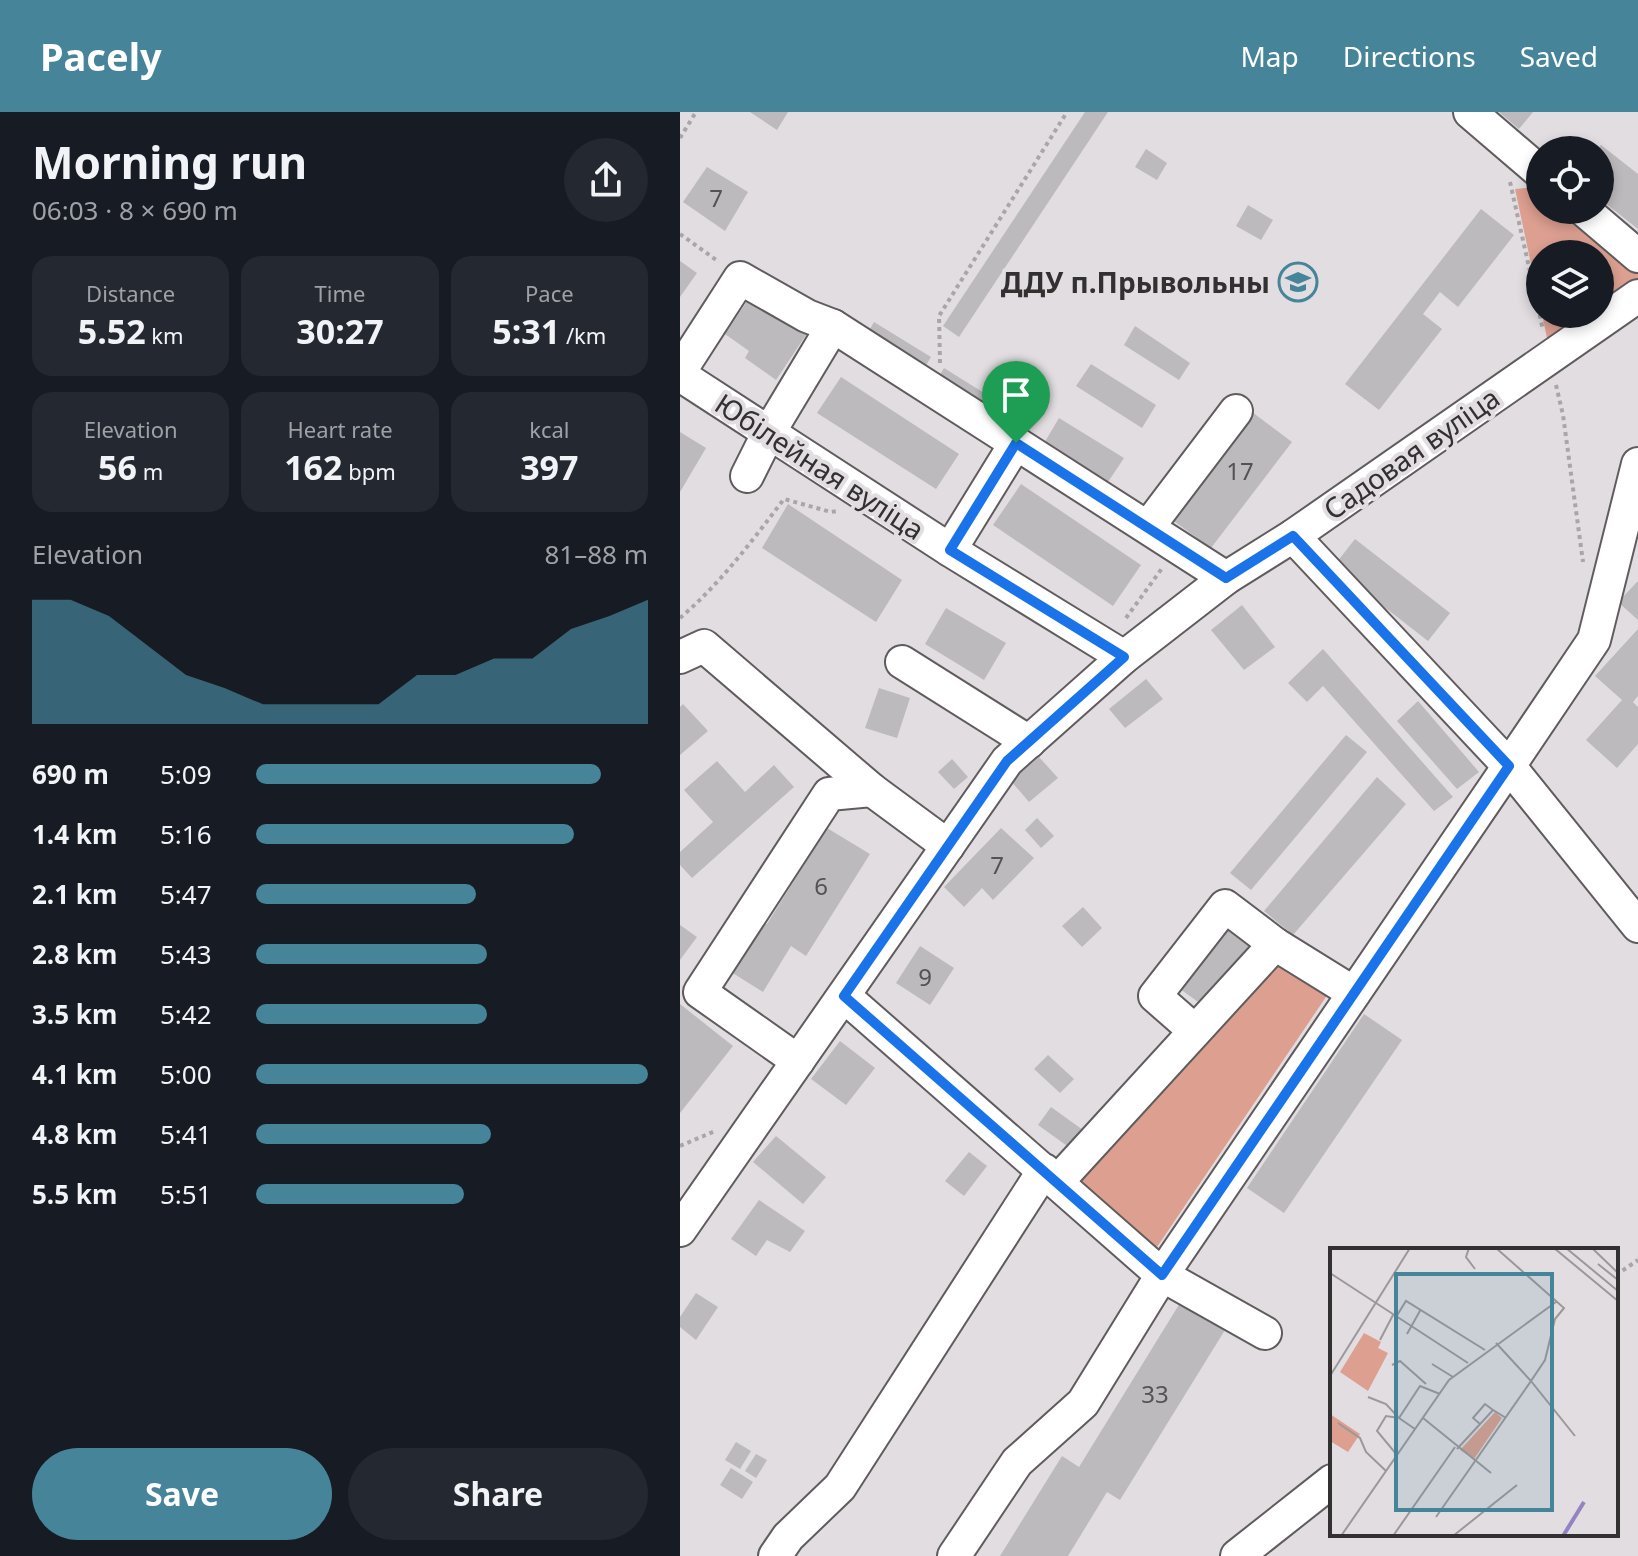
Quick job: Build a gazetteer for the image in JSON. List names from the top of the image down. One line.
{"streets":{"street":["Садовая вуліца","Юбілейная вуліца"]},"crossings":[["Садовая вуліца","Юбілейная вуліца"]],"places":{"school or university":["ДДУ п.Прывольны"]},"house_numbers":["7","17","7","6","9","33"],"page":{"header":"Pacely","nav":["Map","Directions","Saved"],"heading":["Morning run","06:03 · 8 × 690 m"],"stats":[["Distance","5.52 km"],["Time","30:27"],["Pace","5:31 /km"],["Elevation","56 m"],["Heart rate","162 bpm"],["kcal","397"]],"chart":["Elevation","81–88 m"],"list":[{"name":"690 m","note":"5:09"},{"name":"1.4 km","note":"5:16"},{"name":"2.1 km","note":"5:47"},{"name":"2.8 km","note":"5:43"},{"name":"3.5 km","note":"5:42"},{"name":"4.1 km","note":"5:00"},{"name":"4.8 km","note":"5:41"},{"name":"5.5 km","note":"5:51"}],"buttons":["Save","Share"]}}
